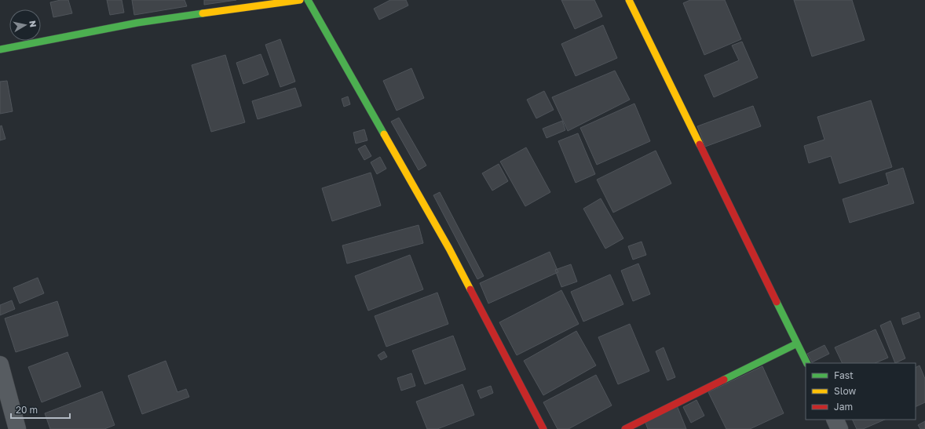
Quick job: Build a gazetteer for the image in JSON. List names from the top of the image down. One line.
{"legend":["Fast","Slow","Jam"],"scale_bar":"20 m","north":"right"}
